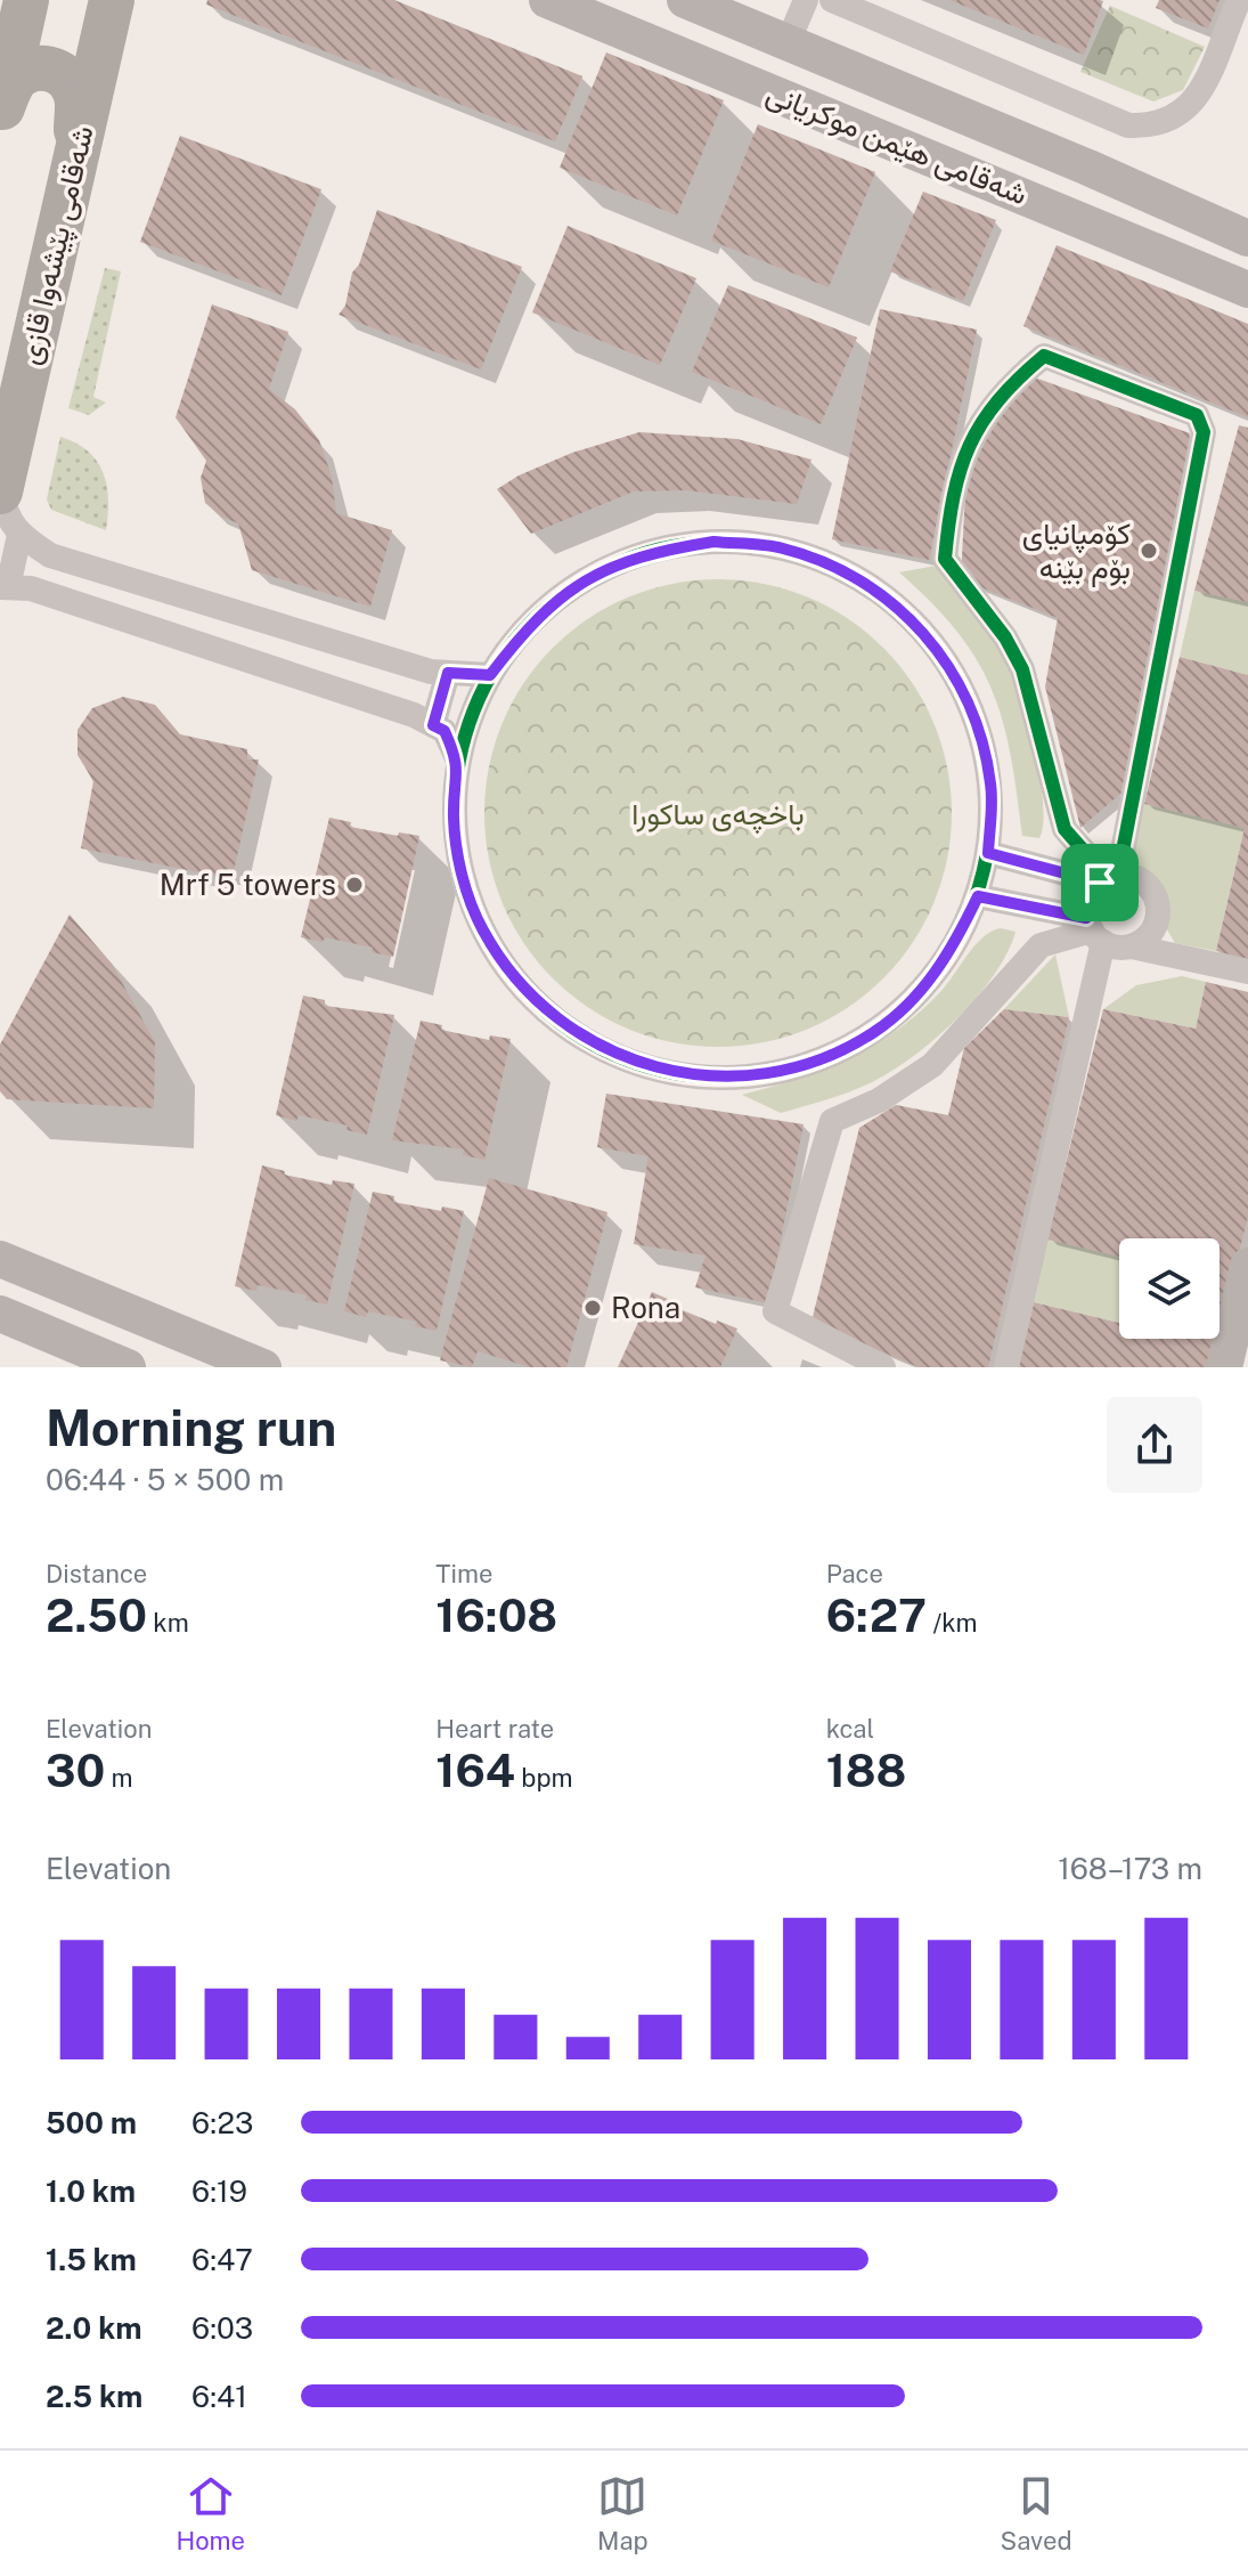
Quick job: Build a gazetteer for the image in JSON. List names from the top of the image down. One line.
{"streets":{"highway":["شەقامی پێشەوا قازی"],"street":["شەقامی هێمن موکریانی"]},"parks":["باخچەی ساکورا"],"places":["کۆمپانیای بۆم بێنە","Mrf 5 towers","Rona"],"page":{"heading":["Morning run","06:44 · 5 × 500 m"],"stats":[["Distance","2.50 km"],["Time","16:08"],["Pace","6:27 /km"],["Elevation","30 m"],["Heart rate","164 bpm"],["kcal","188"]],"chart":["Elevation","168–173 m"],"list":[{"name":"500 m","note":"6:23"},{"name":"1.0 km","note":"6:19"},{"name":"1.5 km","note":"6:47"},{"name":"2.0 km","note":"6:03"},{"name":"2.5 km","note":"6:41"}],"tabs":["Home","Map","Saved"]}}
